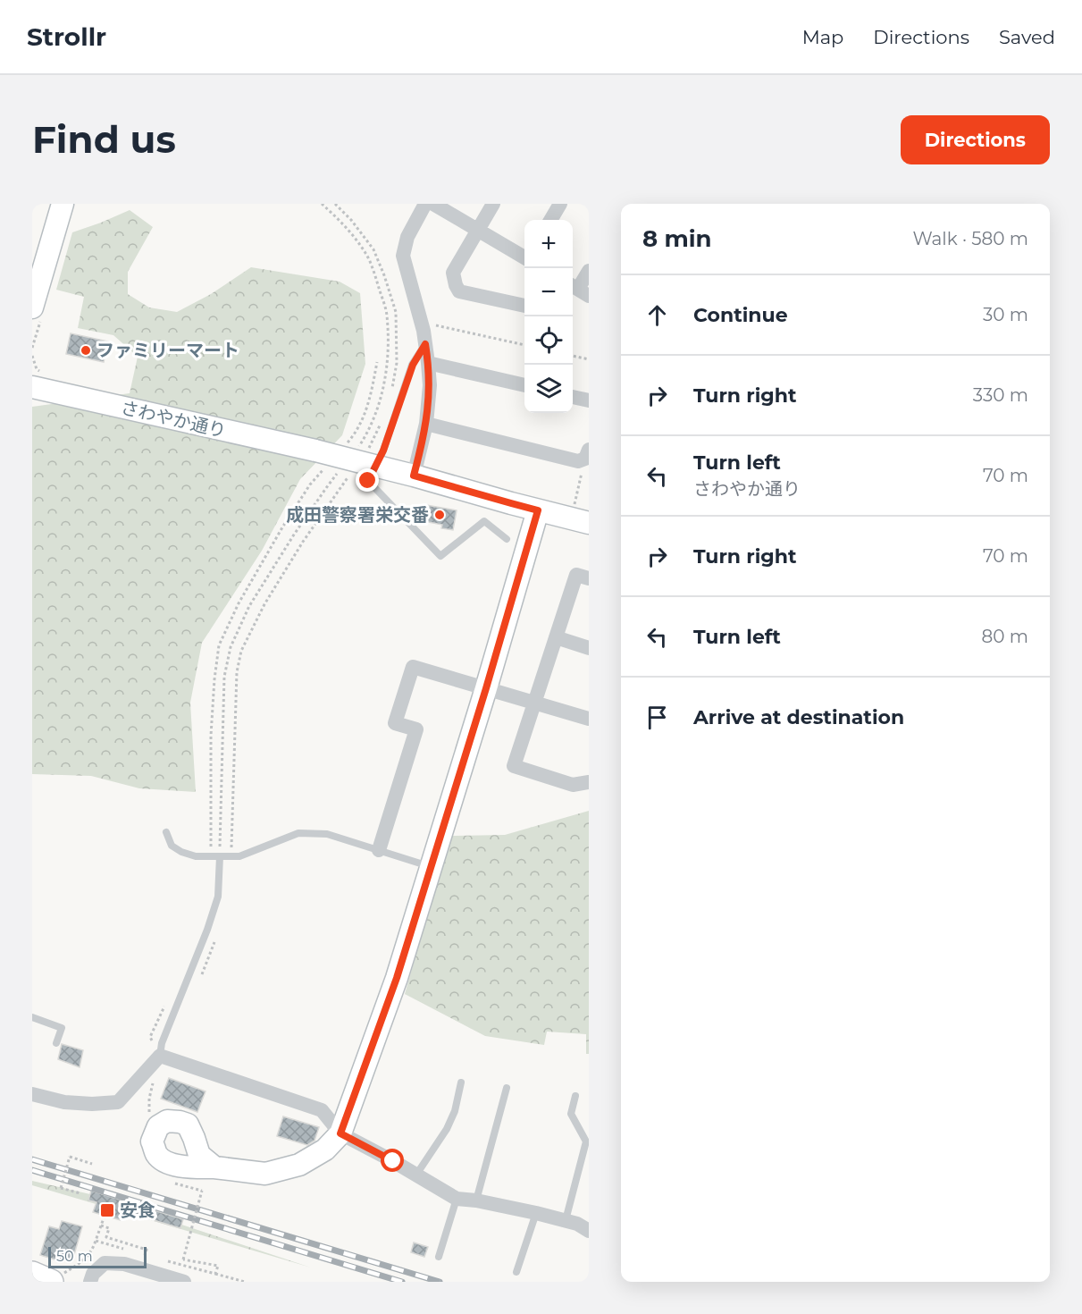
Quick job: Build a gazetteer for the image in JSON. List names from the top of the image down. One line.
{"streets":{"street":["さわやか通り"]},"places":{"other":["ファミリーマート","成田警察署栄交番"],"transit":["安食"]},"scale_bar":"50 m","page":{"header":"Strollr","nav":["Map","Directions","Saved"],"buttons":"Directions","title":"Find us","heading":["8 min","Walk · 580 m"],"map_buttons":["+","−"],"list":[["Continue","30 m"],["Turn right","330 m"],["Turn left","さわやか通り","70 m"],["Turn right","70 m"],["Turn left","80 m"],"Arrive at destination"],"scale":"50 m"}}
